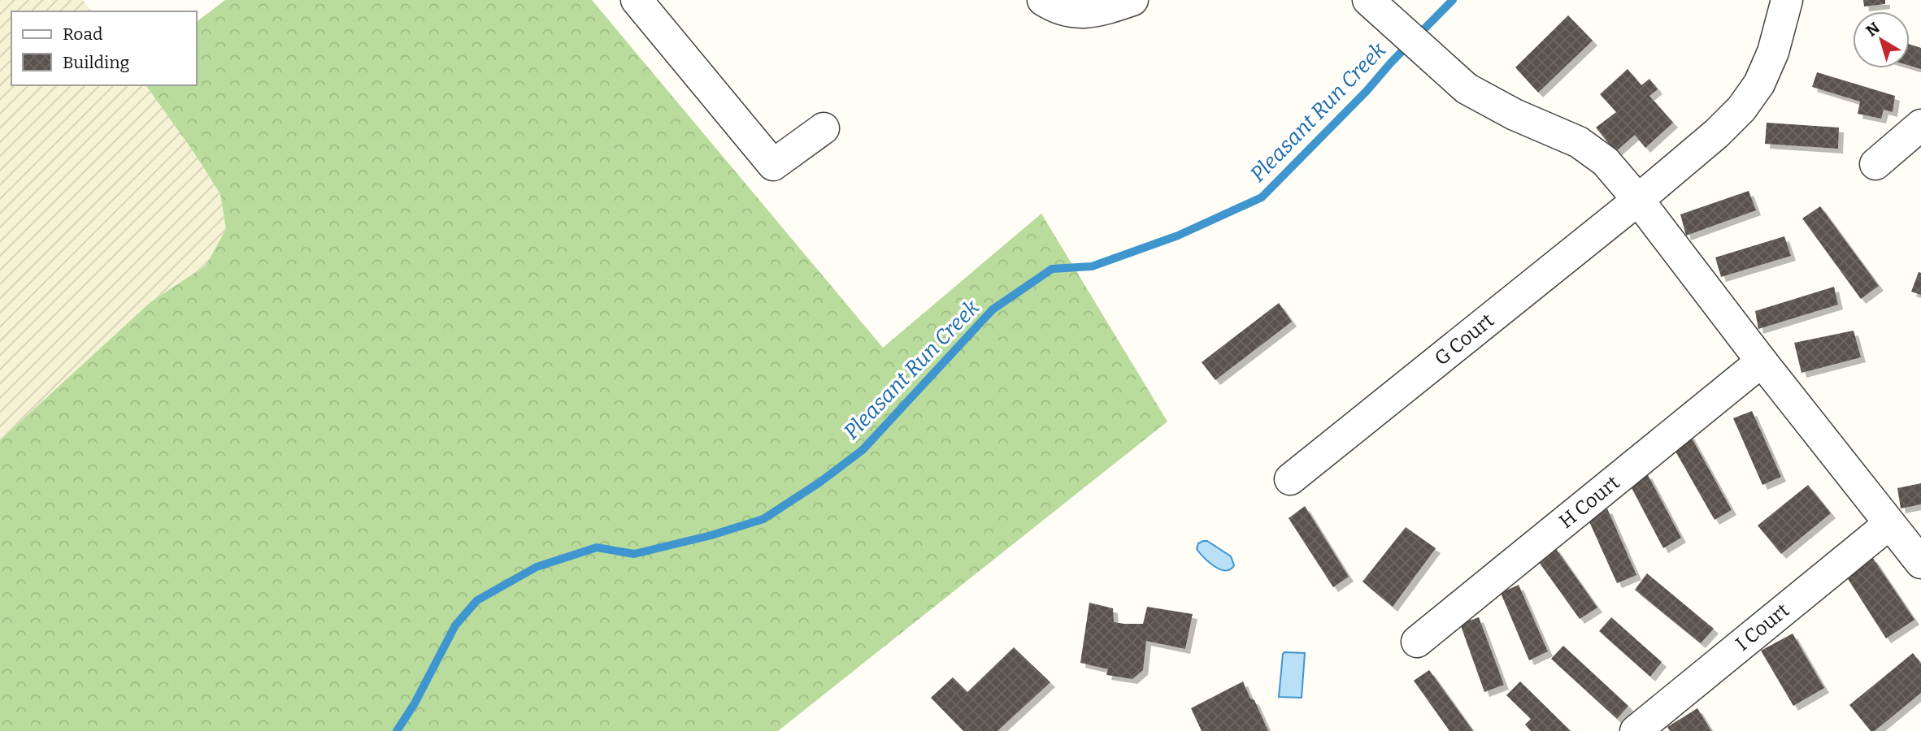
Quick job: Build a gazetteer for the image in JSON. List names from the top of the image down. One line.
{"streets":{"street":["G Court","H Court","I Court"]},"water":["Pleasant Run Creek"],"legend":["Road","Building"],"north":"top left"}
